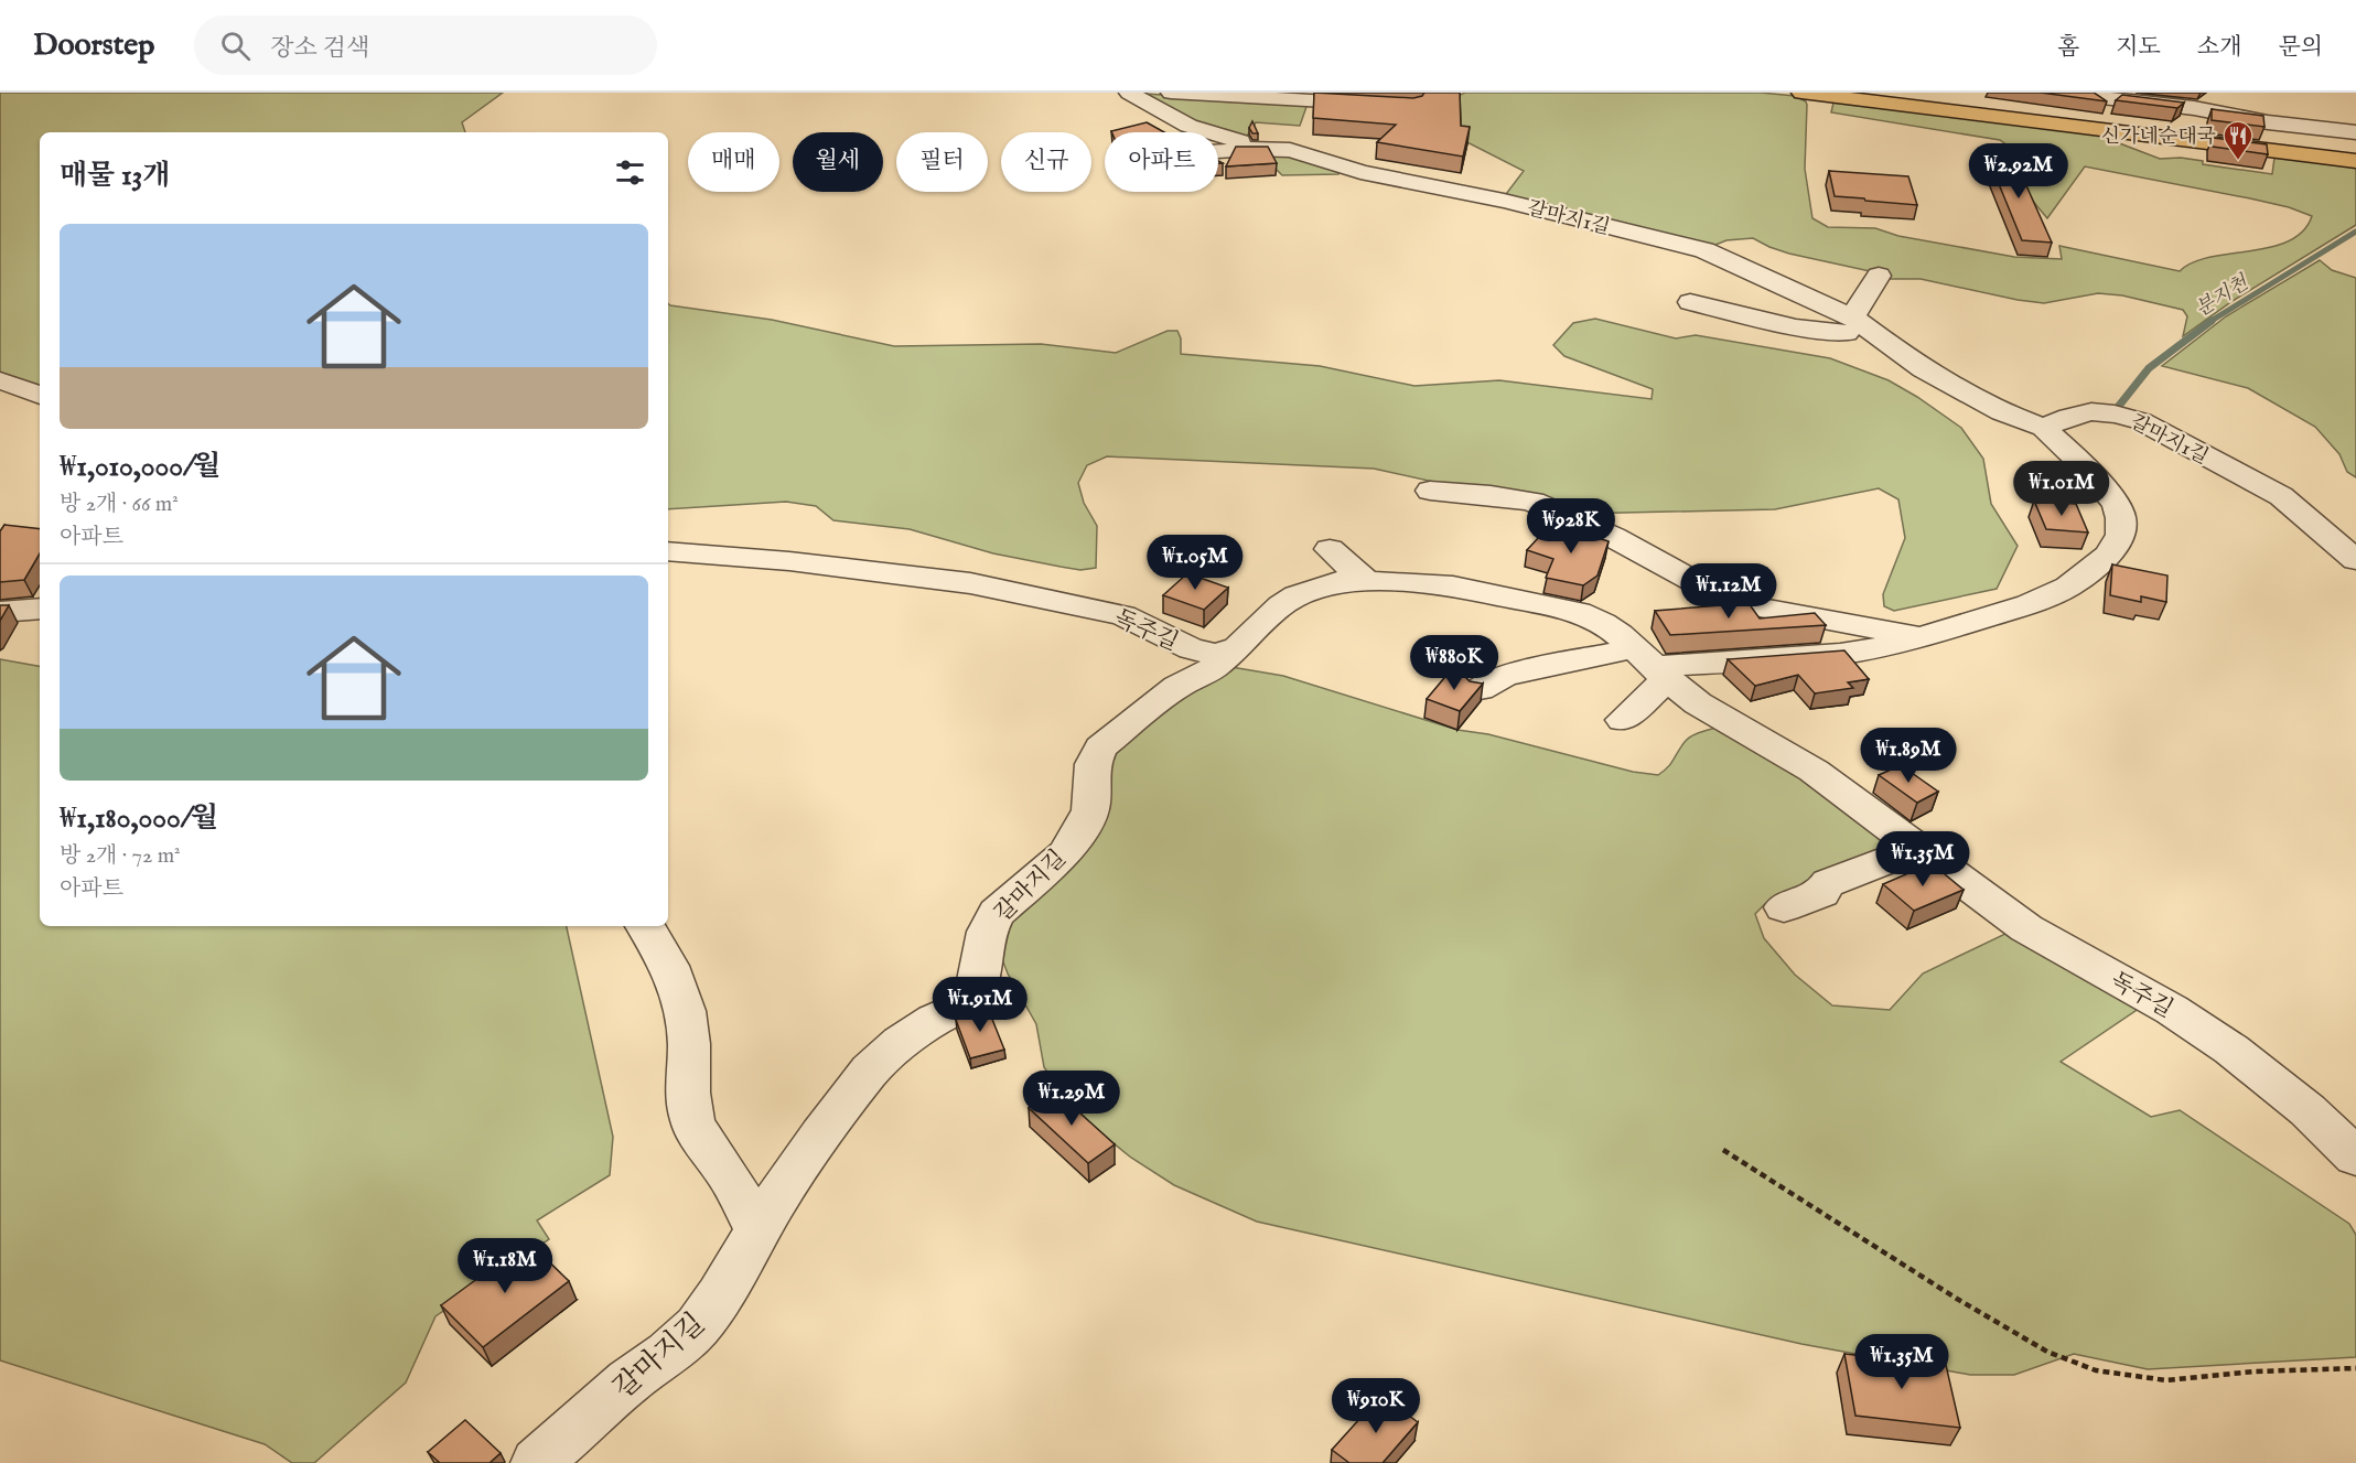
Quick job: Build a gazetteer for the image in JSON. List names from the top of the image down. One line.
{"streets":{"lane":["갈마지1길","독주길","갈마지길"]},"crossings":[["독주길","갈마지길"]],"water":["분지천"],"places":{"restaurant":["신가네순대국"]},"page":{"header":"Doorstep","search":"장소 검색","nav":["홈","지도","소개","문의"],"chip":["매매","월세","필터","신규","아파트"],"heading":"매물 13개","price":["₩2.92M","₩1.01M","₩928K","₩1.05M","₩1.12M","₩880K","₩1.89M","₩1.35M","₩1.91M","₩1.29M","₩1.18M","₩1.35M","₩910K"],"list":[{"name":"₩1,010,000/월","note":"방 2개 · 66 m² · 아파트"},{"name":"₩1,180,000/월","note":"방 2개 · 72 m² · 아파트"}]}}
